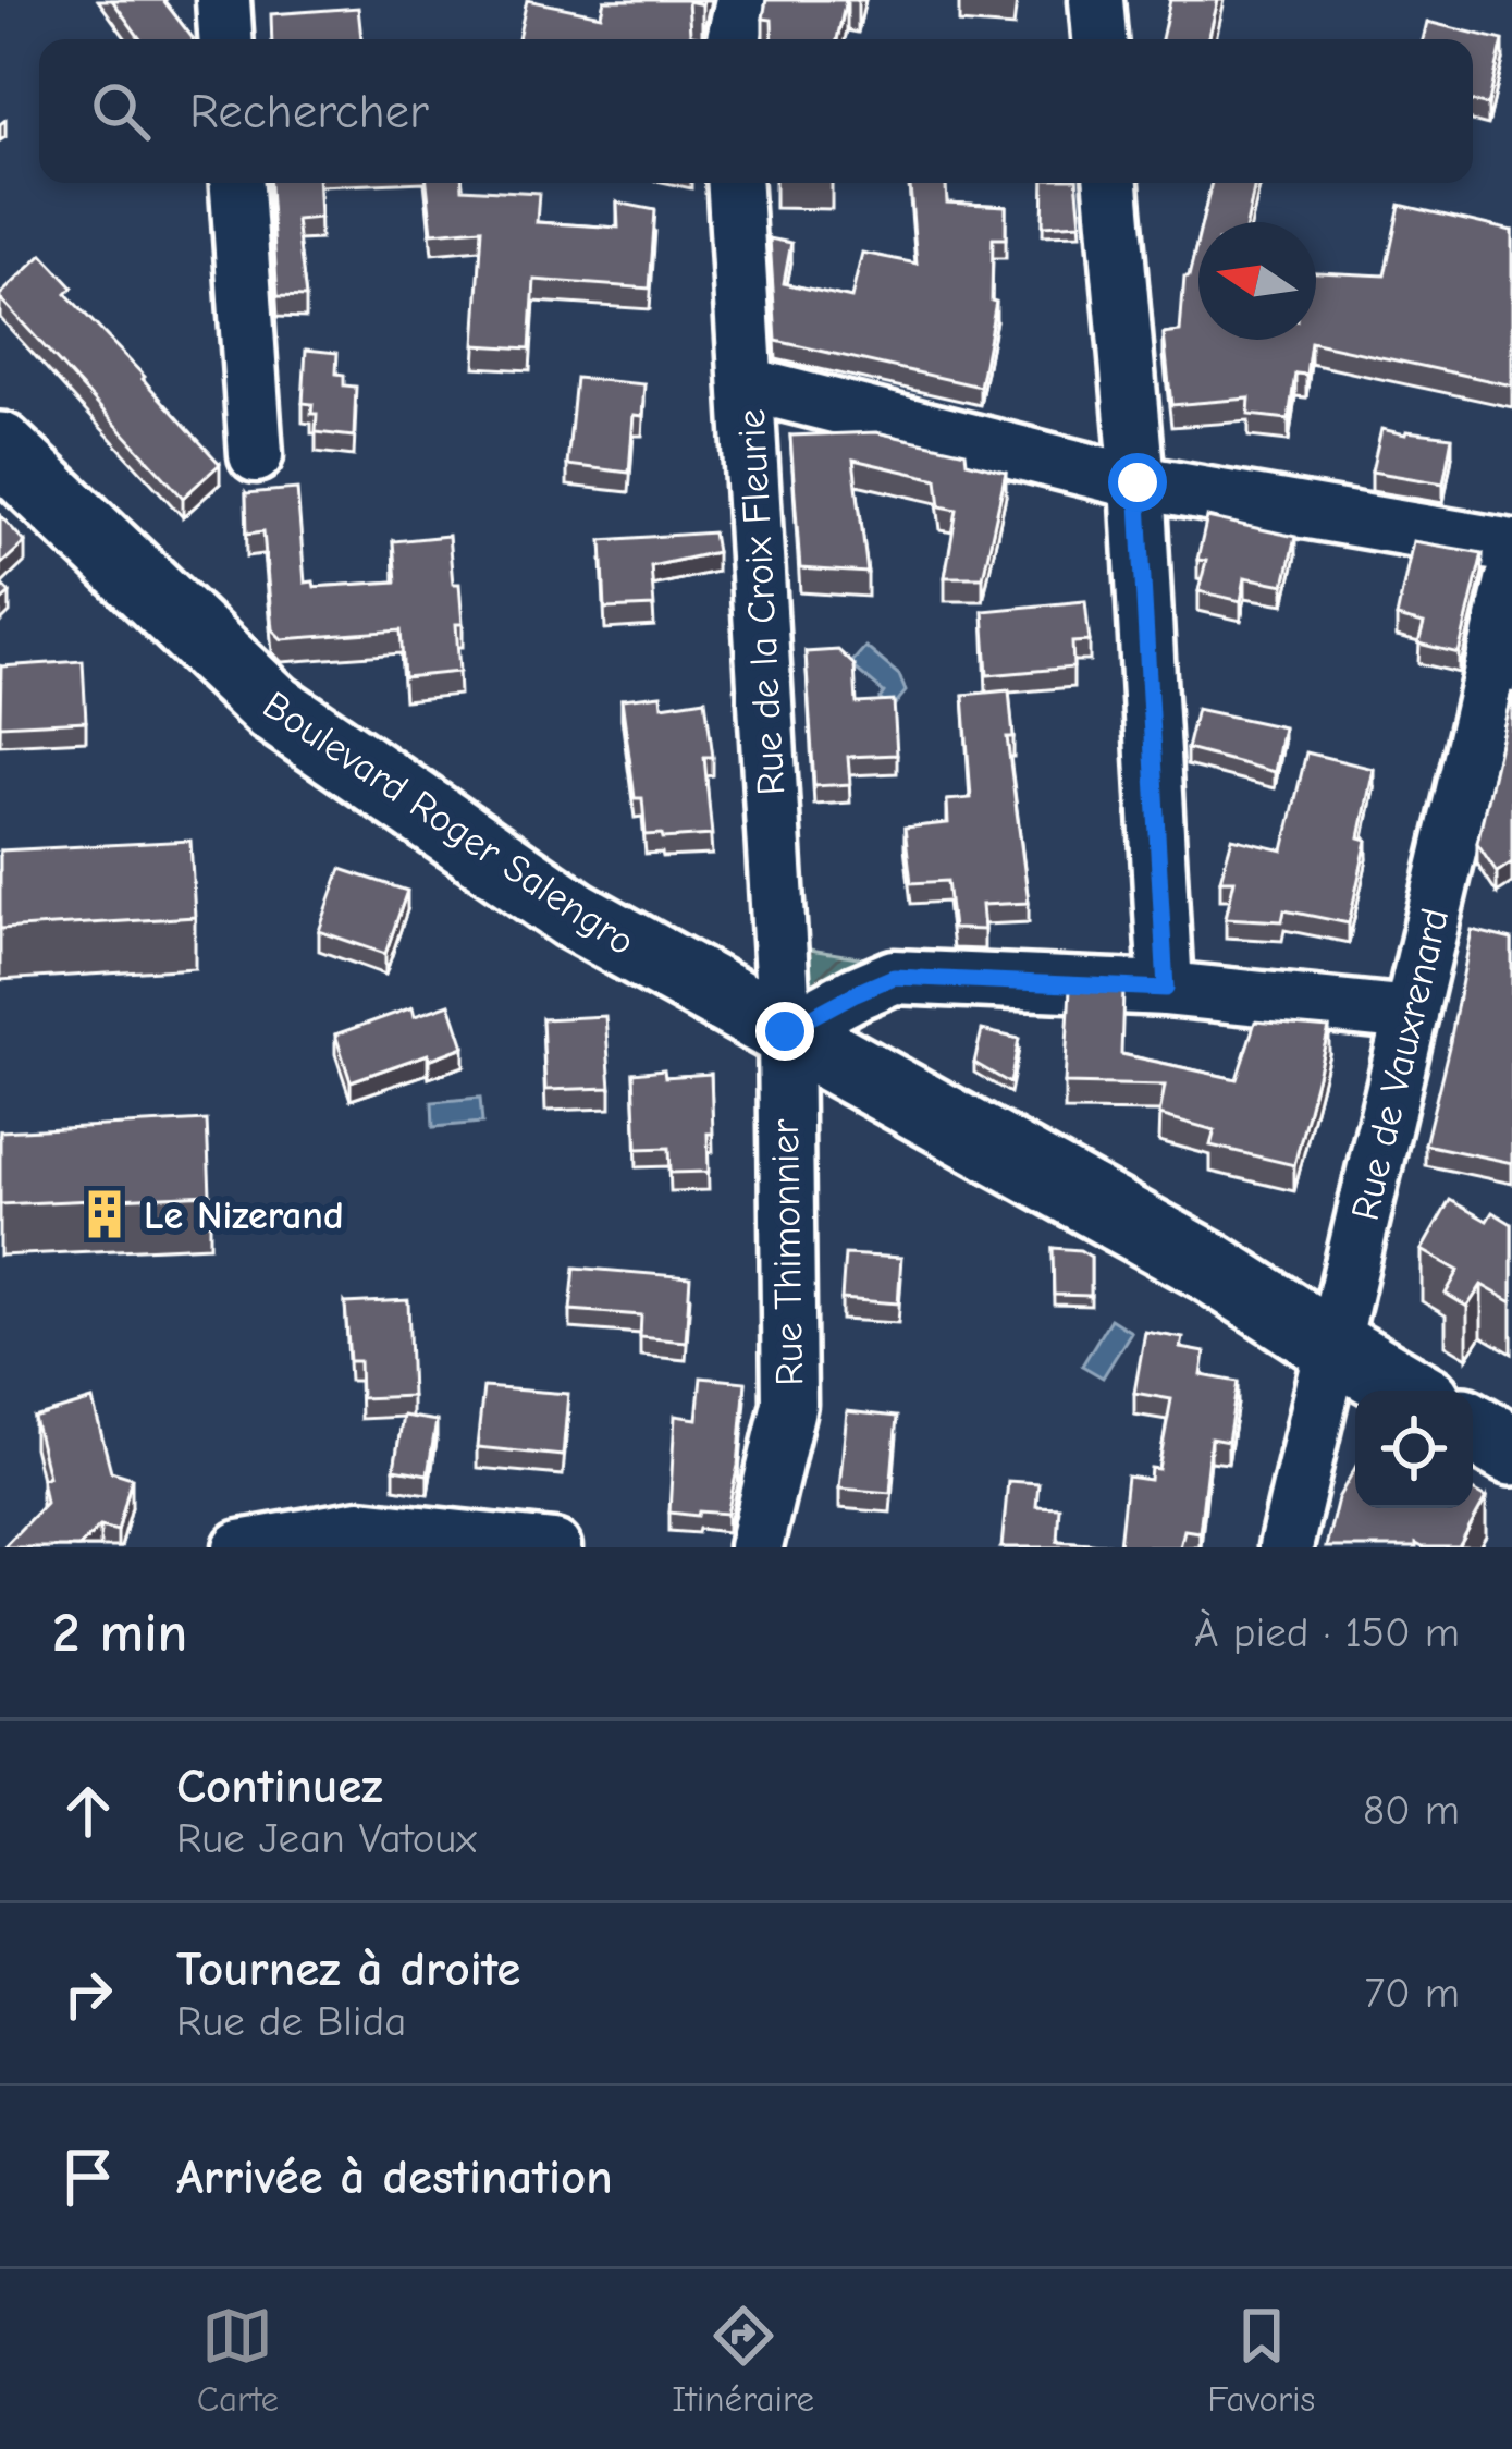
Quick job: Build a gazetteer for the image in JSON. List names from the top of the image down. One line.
{"streets":{"main road":["Boulevard Roger Salengro"],"street":["Rue de la Croix Fleurie","Rue de Vauxrenard","Rue Thimonnier"]},"crossings":[["Rue de la Croix Fleurie","Boulevard Roger Salengro"],["Rue de la Croix Fleurie","Rue Thimonnier"],["Boulevard Roger Salengro","Rue de Vauxrenard"],["Boulevard Roger Salengro","Rue Thimonnier"]],"places":{"building":["Le Nizerand"]},"north":"left","page":{"search":"Rechercher","heading":["2 min","À pied · 150 m"],"list":[["Continuez","Rue Jean Vatoux","80 m"],["Tournez à droite","Rue de Blida","70 m"],"Arrivée à destination"],"nav":["Carte","Itinéraire","Favoris"]}}
